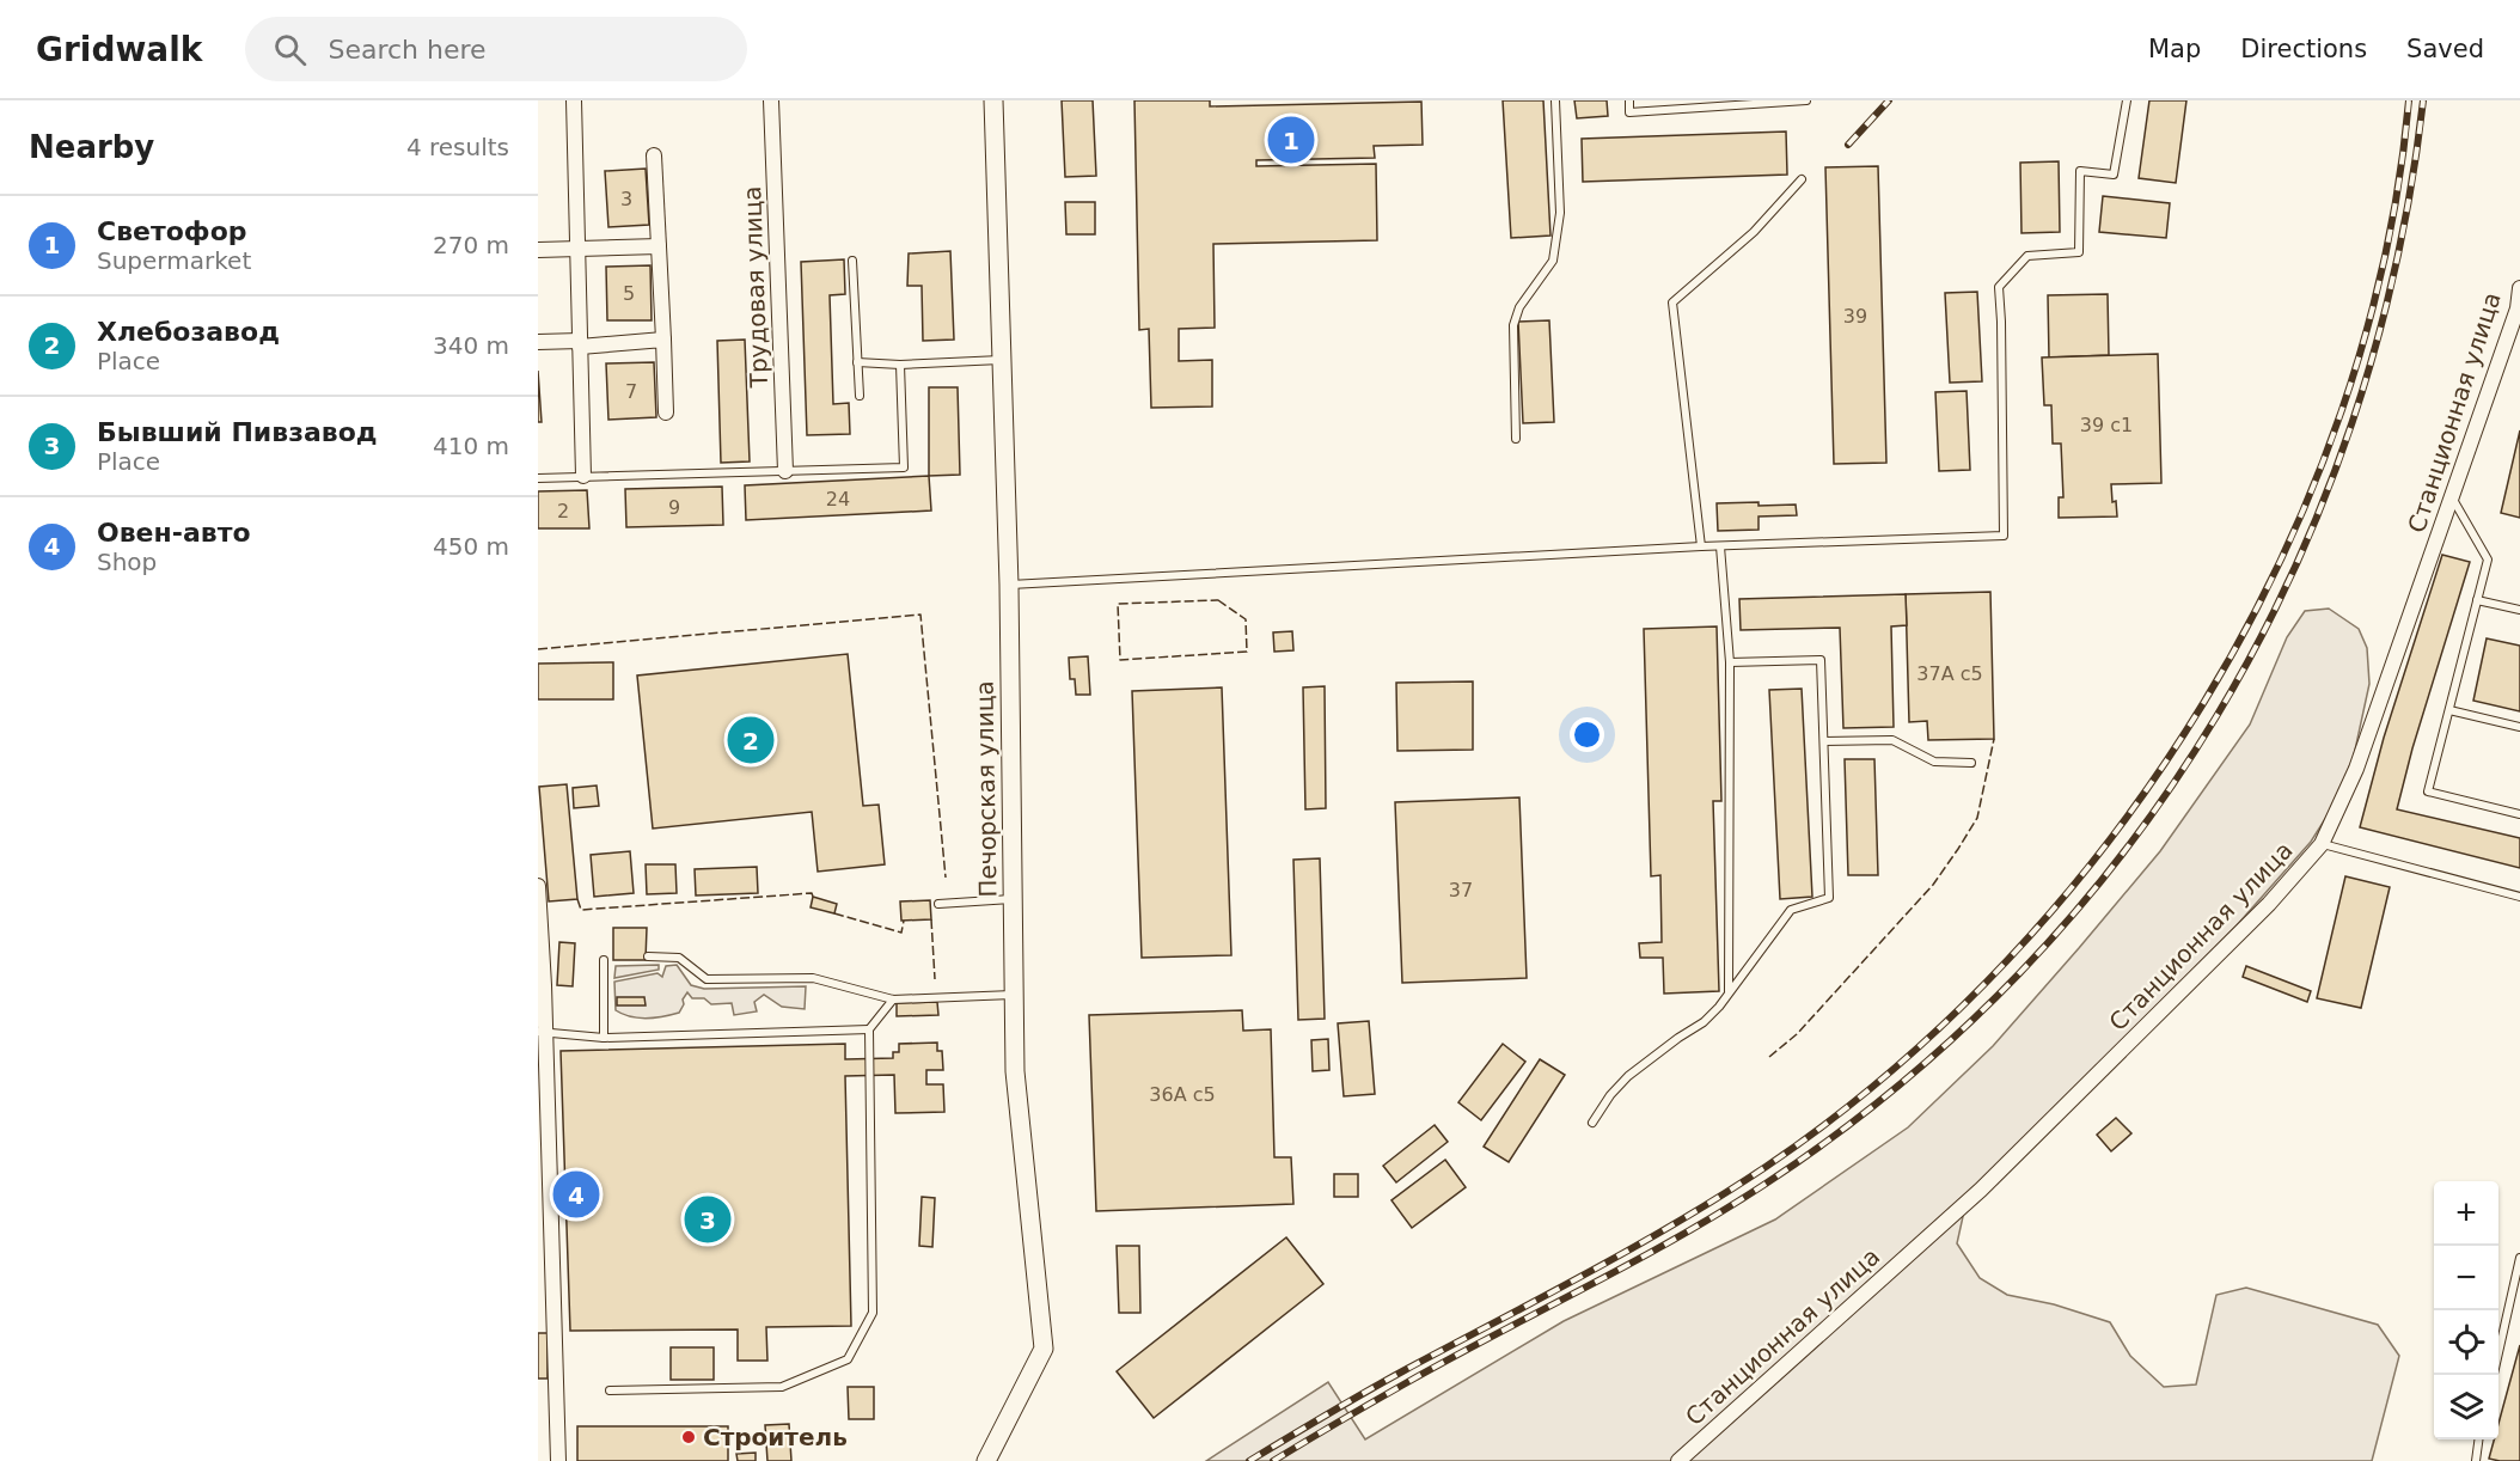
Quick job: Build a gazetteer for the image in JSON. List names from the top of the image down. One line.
{"streets":{"street":["Трудовая улица","Станционная улица","Печорская улица"]},"places":["Строитель"],"house_numbers":["3","5","39","7","39 с1","24","9","2","37А с5","37","36А с5"],"page":{"header":"Gridwalk","search":"Search here","nav":["Map","Directions","Saved"],"heading":["Nearby","4 results"],"pins":["1","2","4","3"],"list":[{"mark":"1","name":"Светофор","note":"Supermarket","value":"270 m"},{"mark":"2","name":"Хлебозавод","note":"Place","value":"340 m"},{"mark":"3","name":"Бывший Пивзавод","note":"Place","value":"410 m"},{"mark":"4","name":"Овен-авто","note":"Shop","value":"450 m"}],"map_buttons":["+","−"]}}
